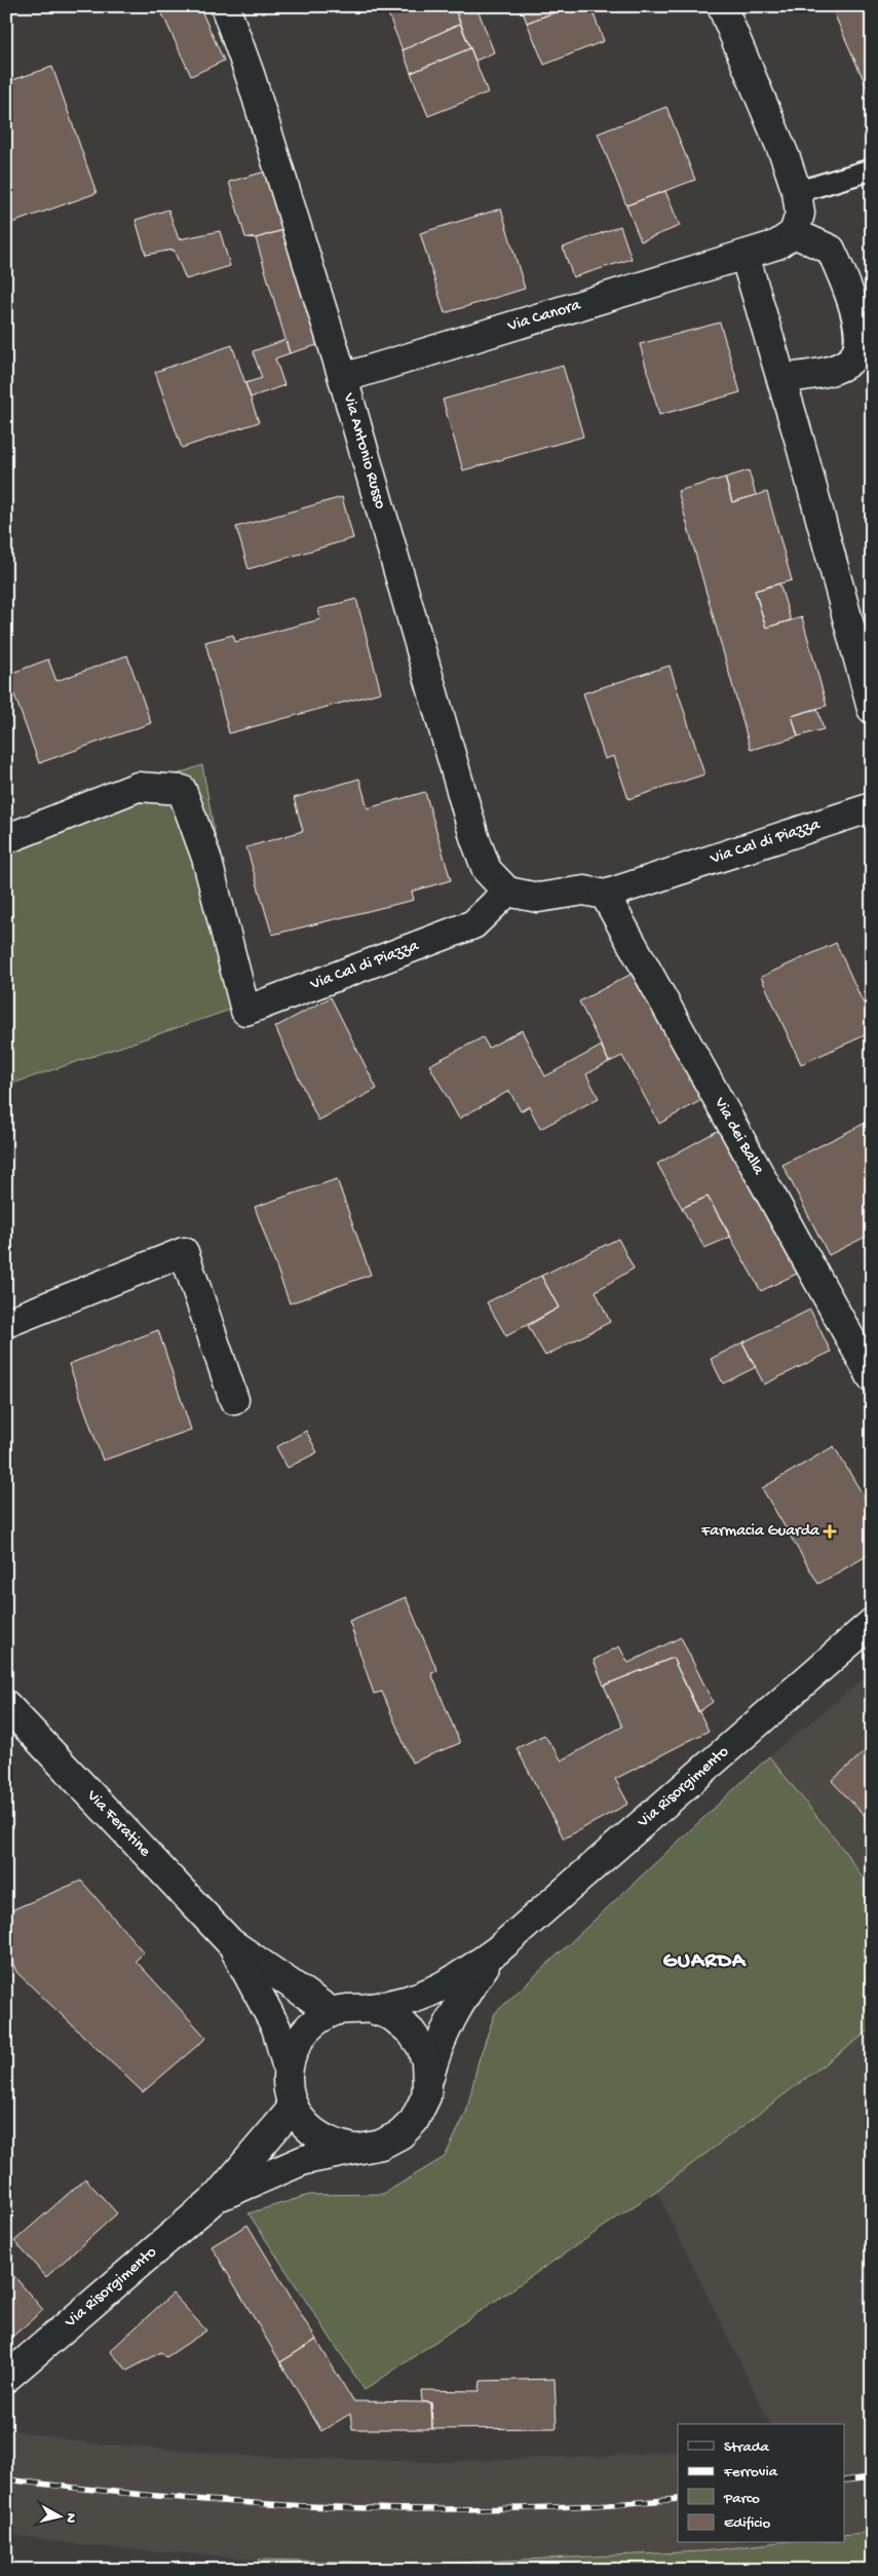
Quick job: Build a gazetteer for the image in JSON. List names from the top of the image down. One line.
{"streets":{"street":["Via Canora","Via Antonio Russo","Via Cal di Piazza","Via dei Balla","Via Risorgimento","Via Feratine"]},"crossings":[["Via Canora","Via Antonio Russo"],["Via Antonio Russo","Via Cal di Piazza"],["Via Cal di Piazza","Via dei Balla"],["Via Risorgimento","Via Feratine"]],"districts":["GUARDA"],"places":{"health":["Farmacia Guarda"]},"legend":["Strada","Ferrovia","Parco","Edificio"],"north":"right"}
